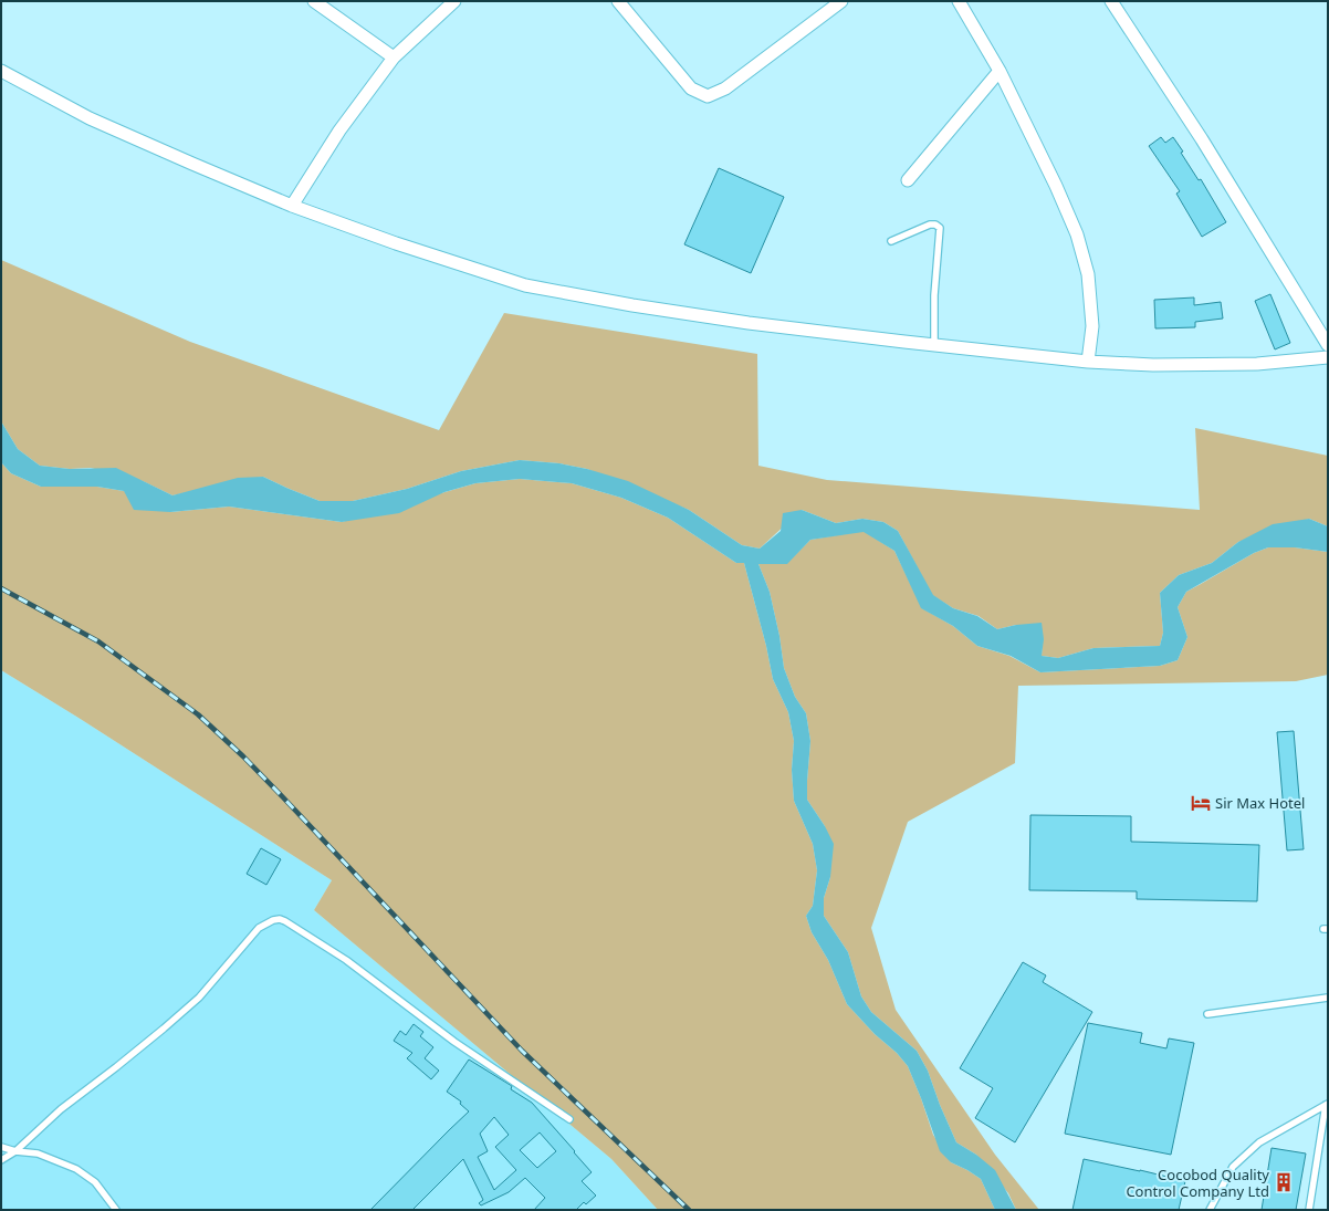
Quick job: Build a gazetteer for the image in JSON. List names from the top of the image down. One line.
{"places":{"hotel":["Sir Max Hotel"],"building":["Cocobod Quality Control Company Ltd"]}}
